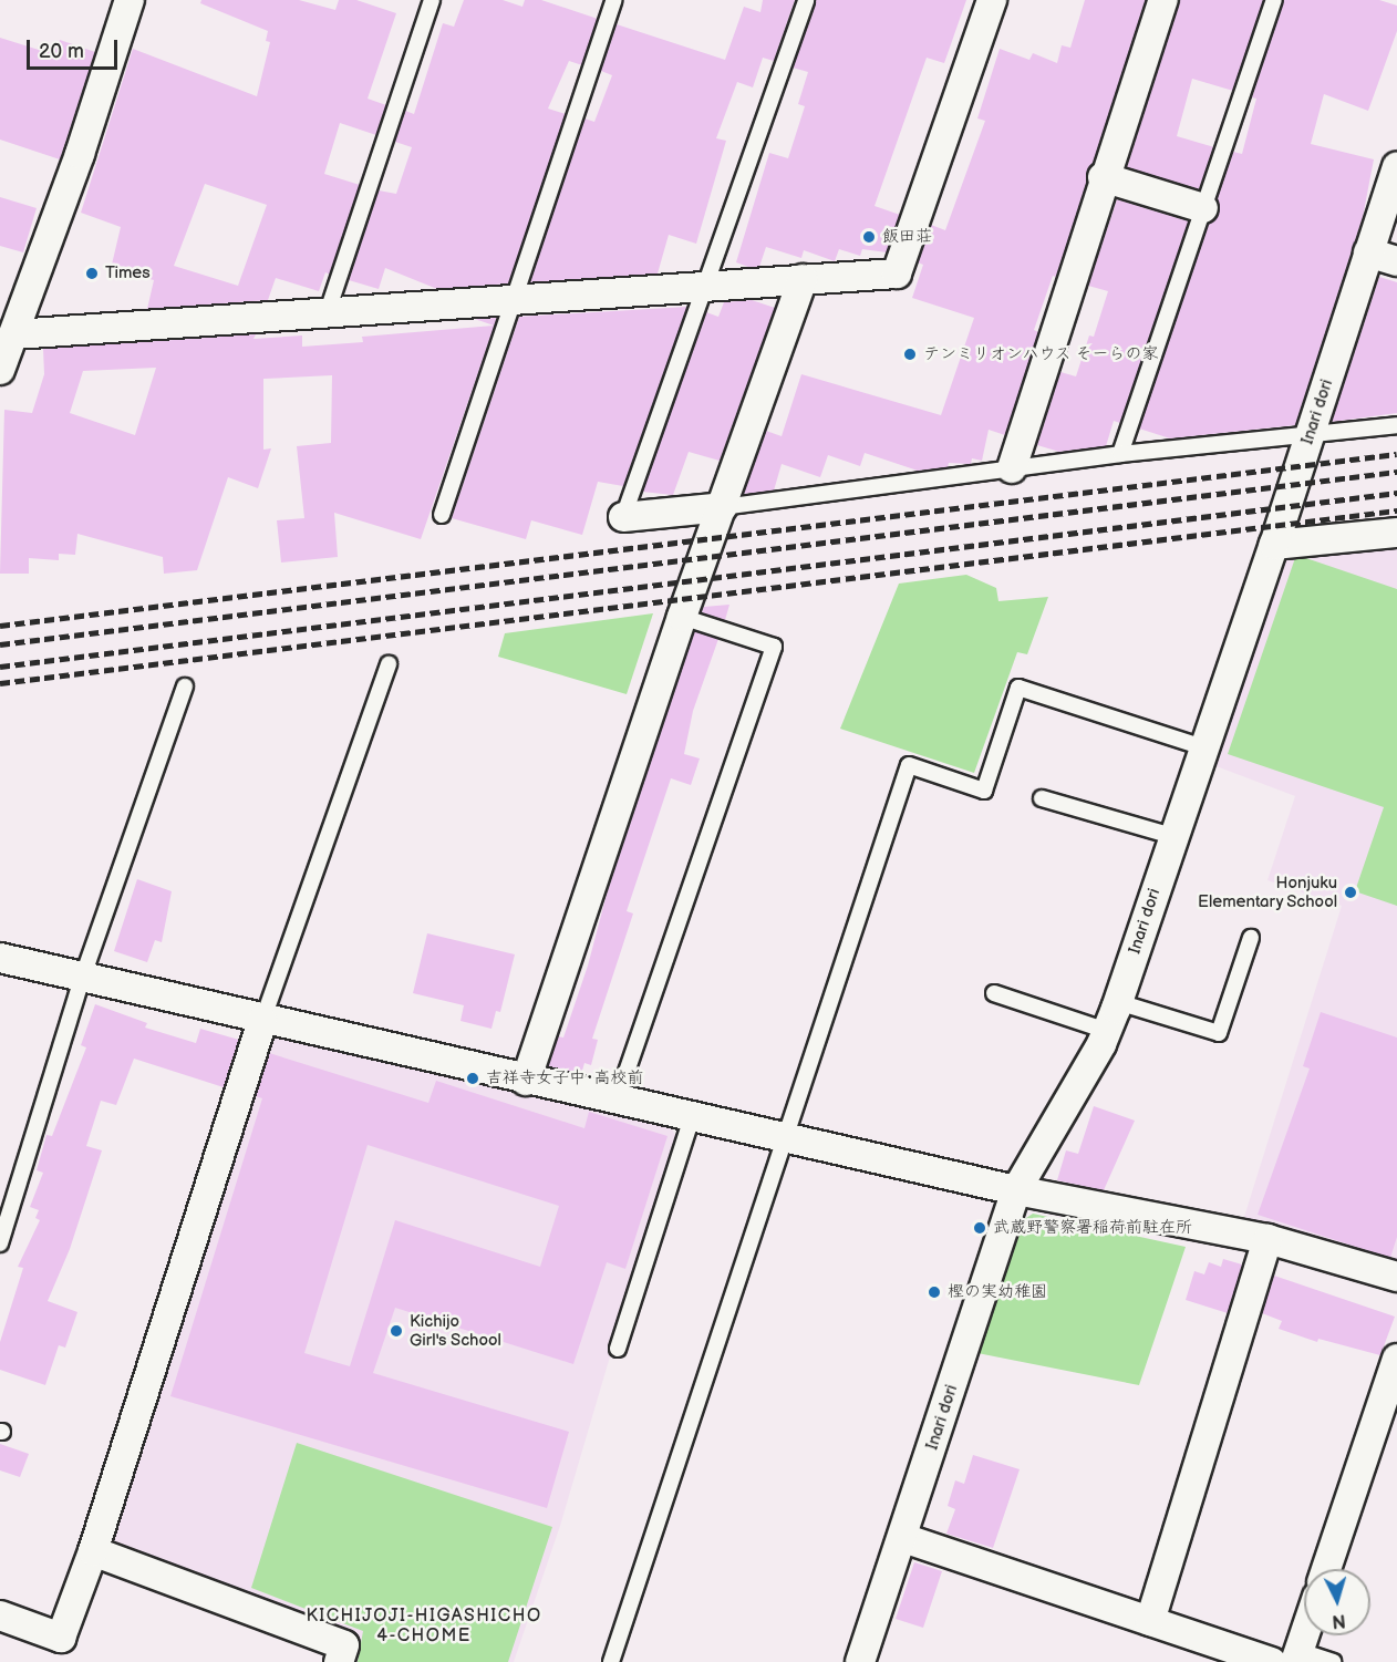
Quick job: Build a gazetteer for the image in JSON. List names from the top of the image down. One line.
{"streets":{"street":["Inari dori"]},"districts":["KICHIJOJI-HIGASHICHO 4-CHOME"],"places":["飯田荘","Times","テンミリオンハウス そーらの家","Honjuku Elementary School","吉祥寺女子中･高校前","武蔵野警察署稲荷前駐在所","樫の実幼稚園","Kichijo Girl's School"],"scale_bar":"20 m","north":"bottom"}
